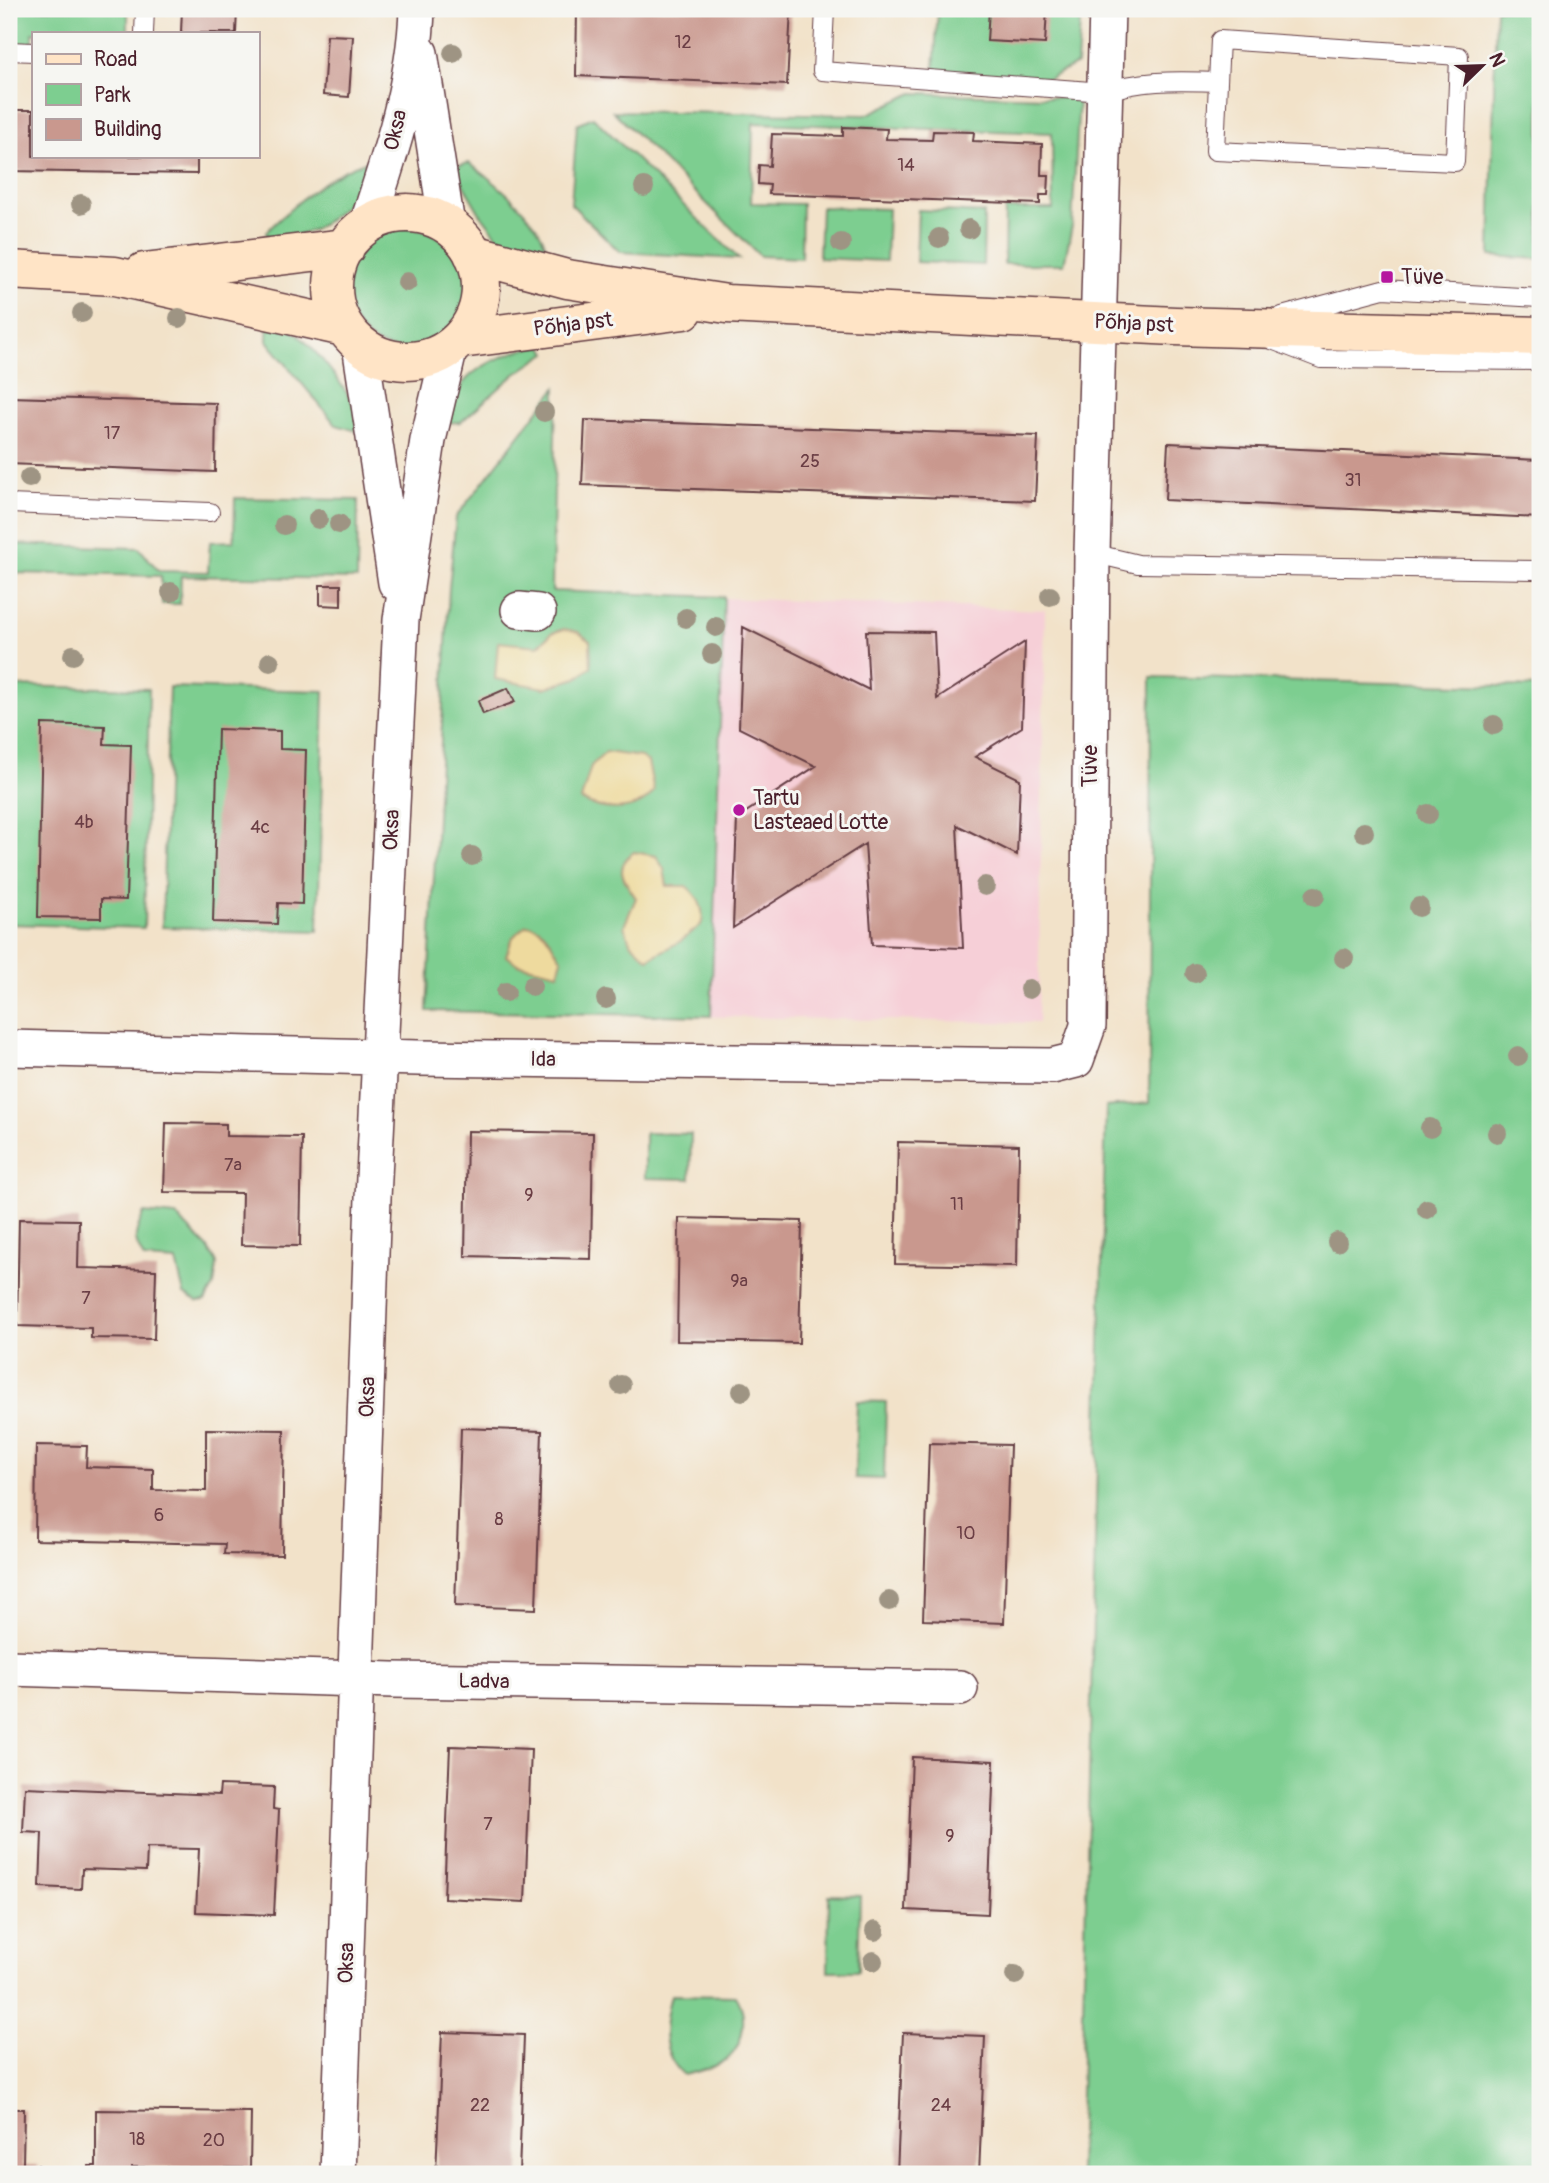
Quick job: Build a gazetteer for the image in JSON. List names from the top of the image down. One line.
{"streets":{"street":["Oksa","Põhja pst","Tüve","Ida","Ladva"]},"crossings":[["Oksa","Põhja pst"],["Oksa","Ida"],["Oksa","Ladva"],["Põhja pst","Tüve"],["Tüve","Ida"]],"places":{"transit":["Tüve"],"other":["Tartu Lasteaed Lotte"]},"house_numbers":["12","14","17","25","31","4b","4c","7a","9","11","9a","7","6","8","10","7","9","22","24","18","20"],"legend":["Road","Park","Building"],"north":"top right"}
